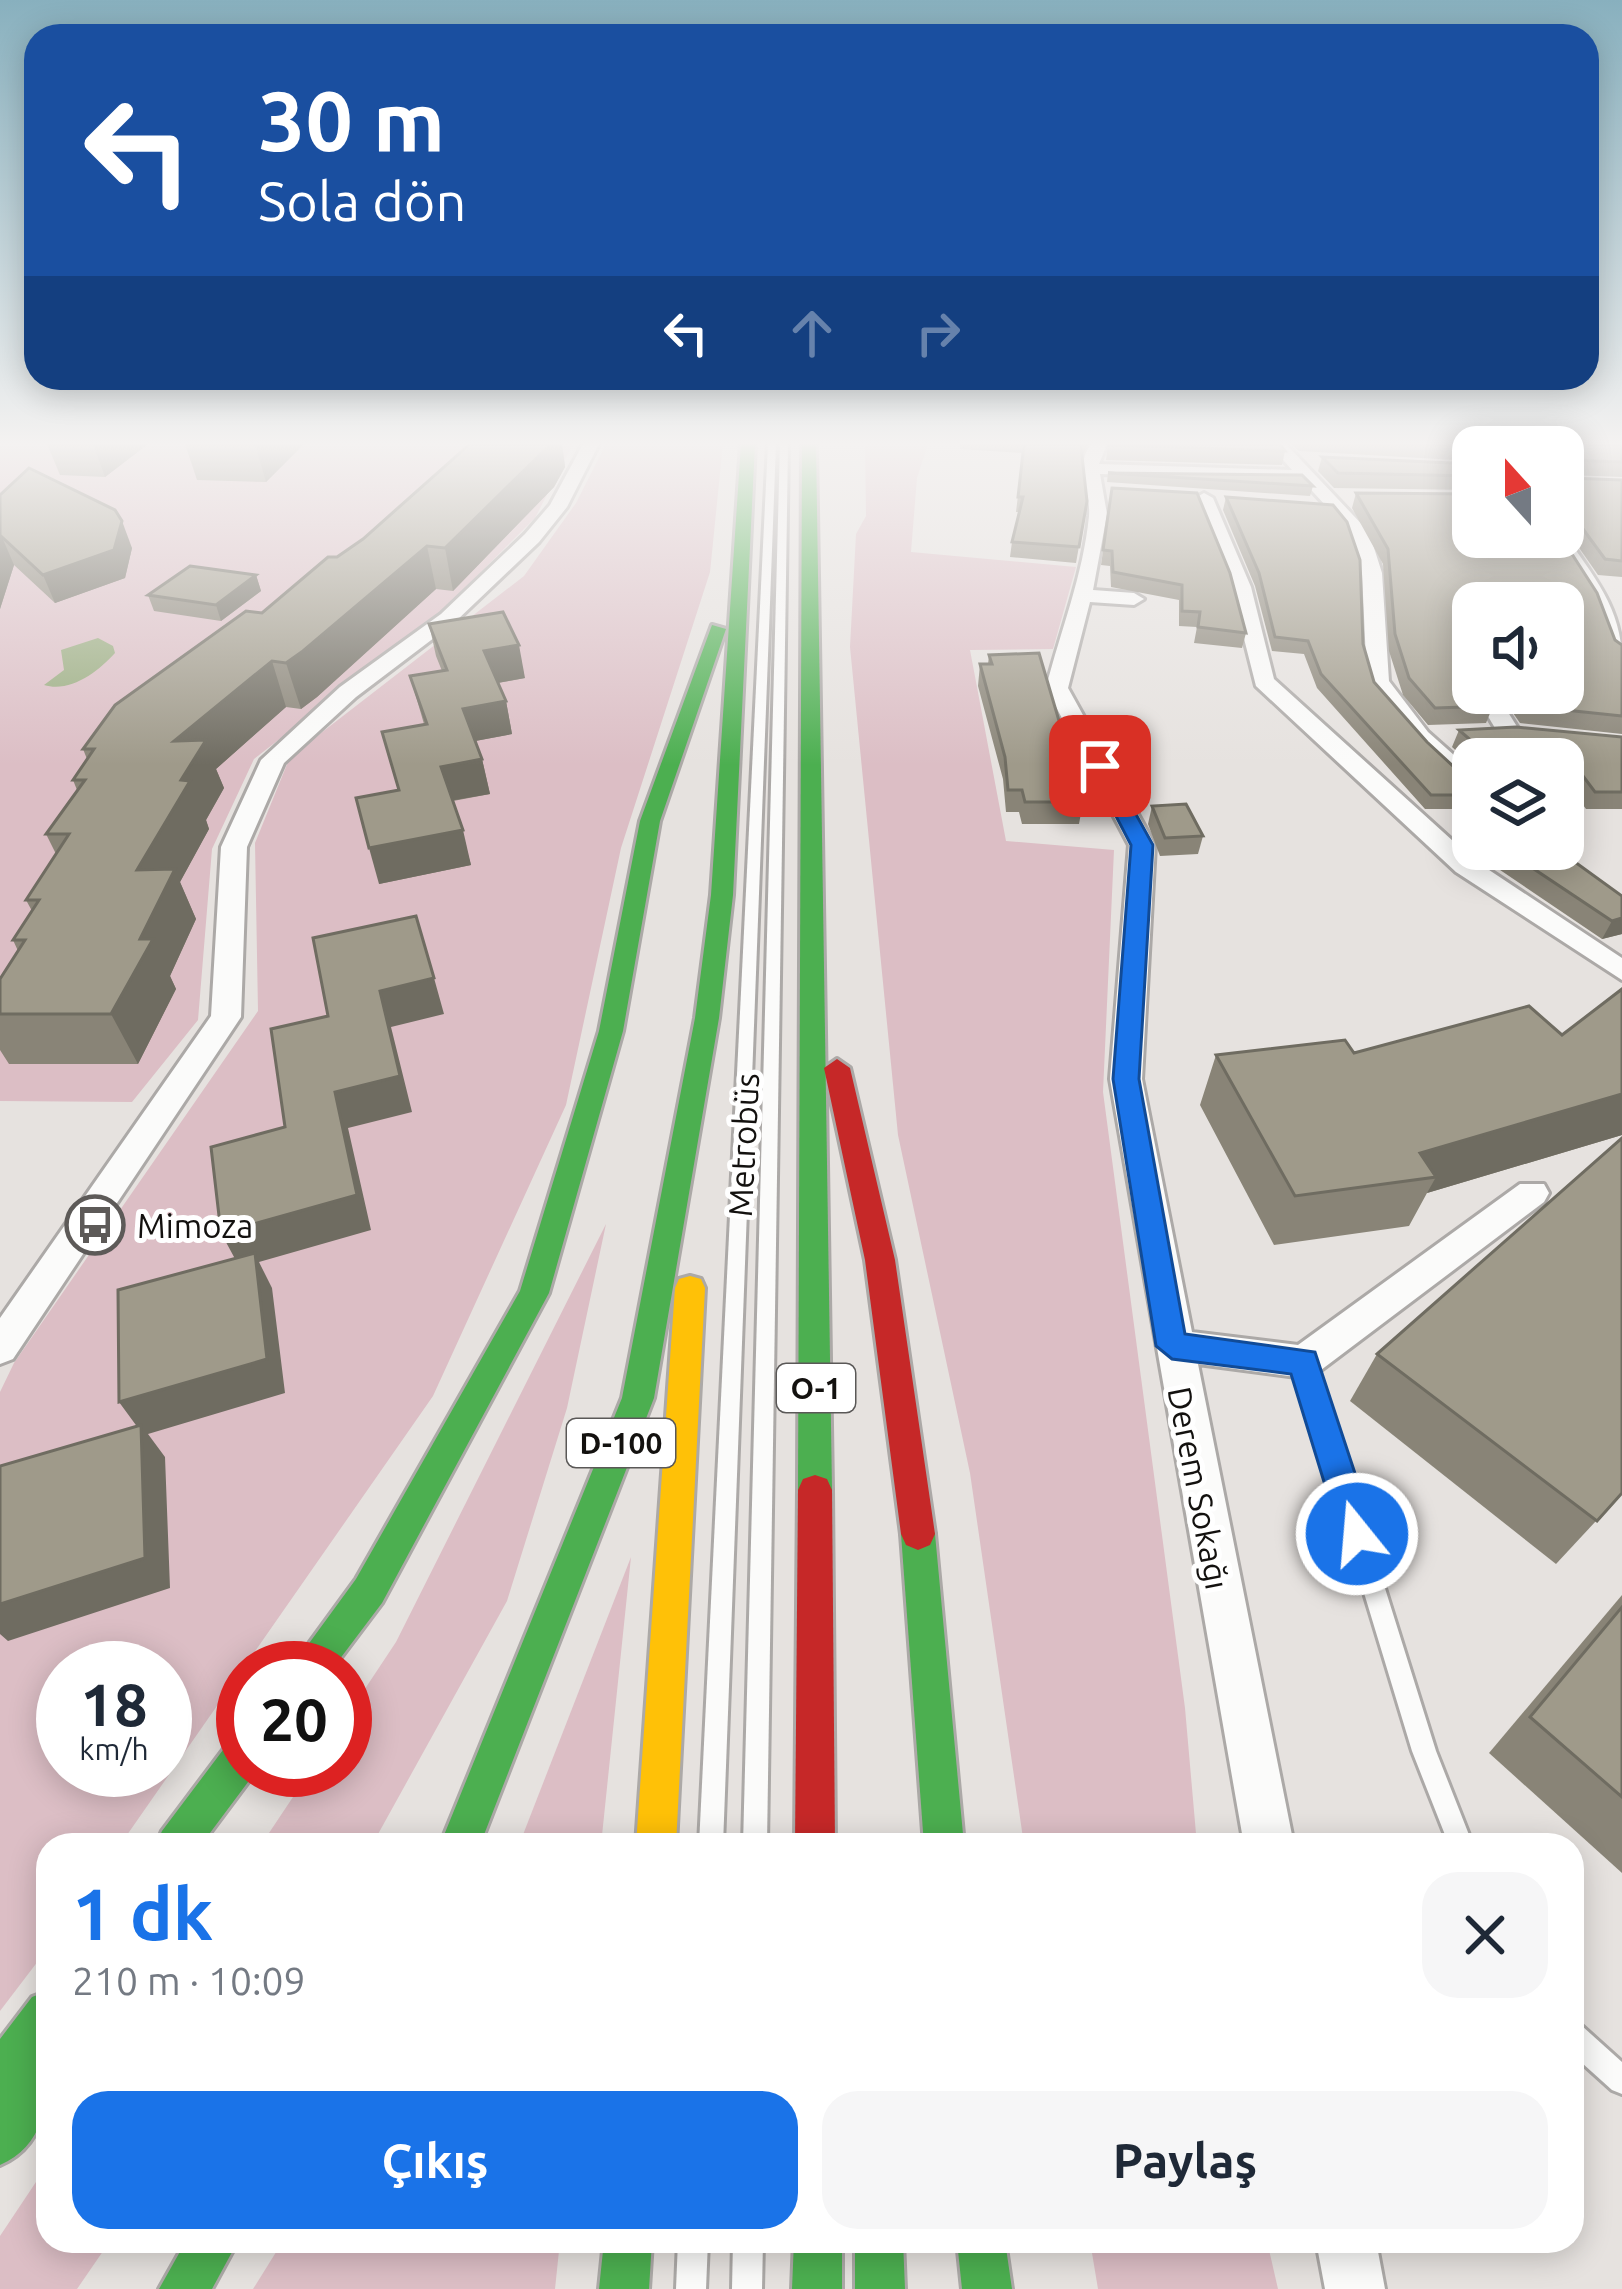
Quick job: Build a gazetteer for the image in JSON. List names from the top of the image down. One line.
{"streets":{"highway":["O-1","D-100"],"street":["Derem Sokağı"],"lane":["Metrobüs"]},"places":{"bus stop":["Mimoza"]},"north":"top","page":{"turn":["30 m","Sola dön"],"speed":"18 km/h","limit":"20","heading":["1 dk","210 m · 10:09"],"buttons":["Çıkış","Paylaş"]}}
